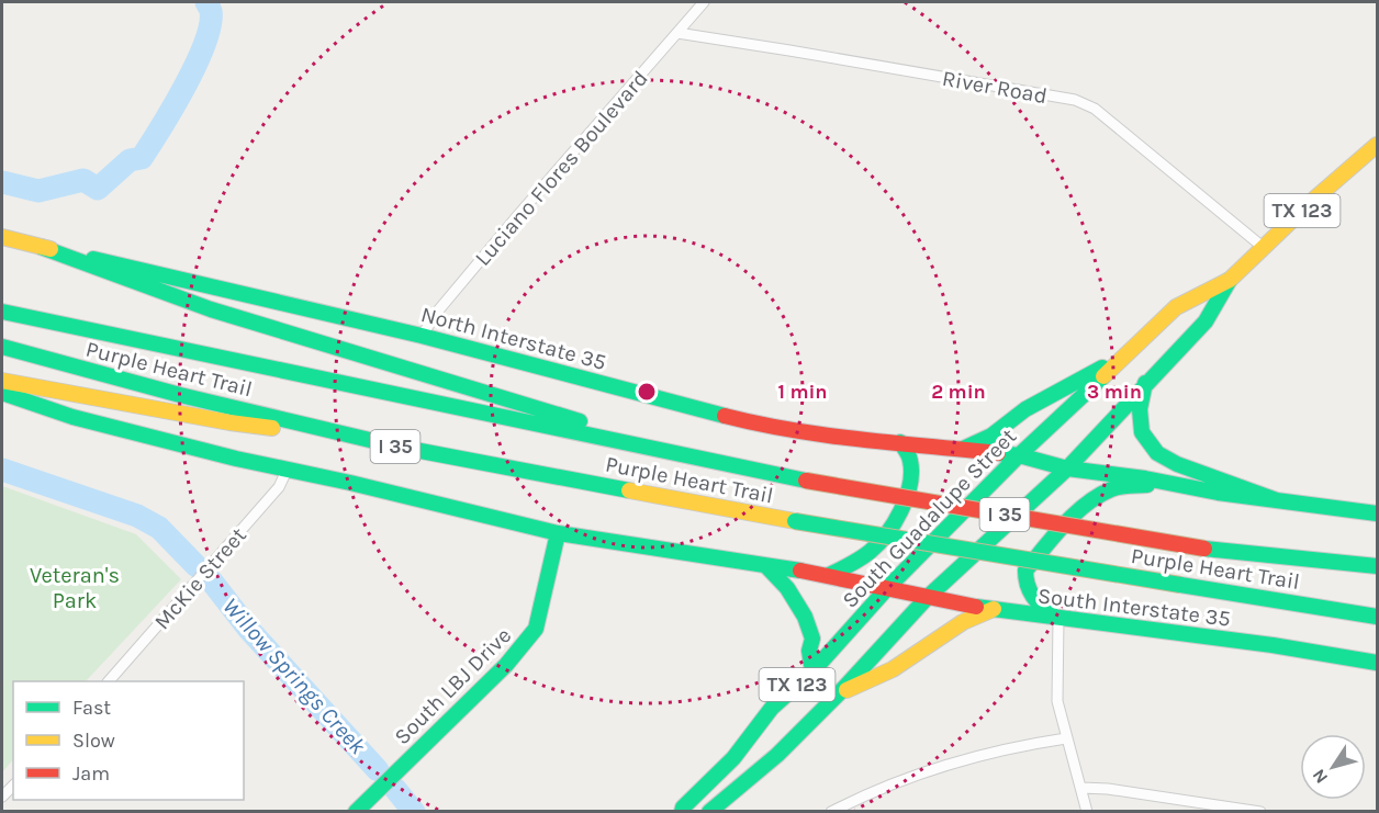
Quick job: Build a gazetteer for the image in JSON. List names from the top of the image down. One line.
{"streets":{"main road":["TX 123","North Interstate 35","Purple Heart Trail","I 35","South Guadalupe Street","South Interstate 35","South LBJ Drive"],"street":["River Road","Luciano Flores Boulevard","McKie Street"]},"crossings":[["River Road","Luciano Flores Boulevard"],["River Road","South Guadalupe Street"],["Luciano Flores Boulevard","North Interstate 35"],["North Interstate 35","South Guadalupe Street"],["South Guadalupe Street","South Interstate 35"]],"water":["Willow Springs Creek"],"parks":["Veteran's Park"],"legend":["Fast","Slow","Jam"],"north":"bottom left","rings":["1 min","2 min","3 min"]}
